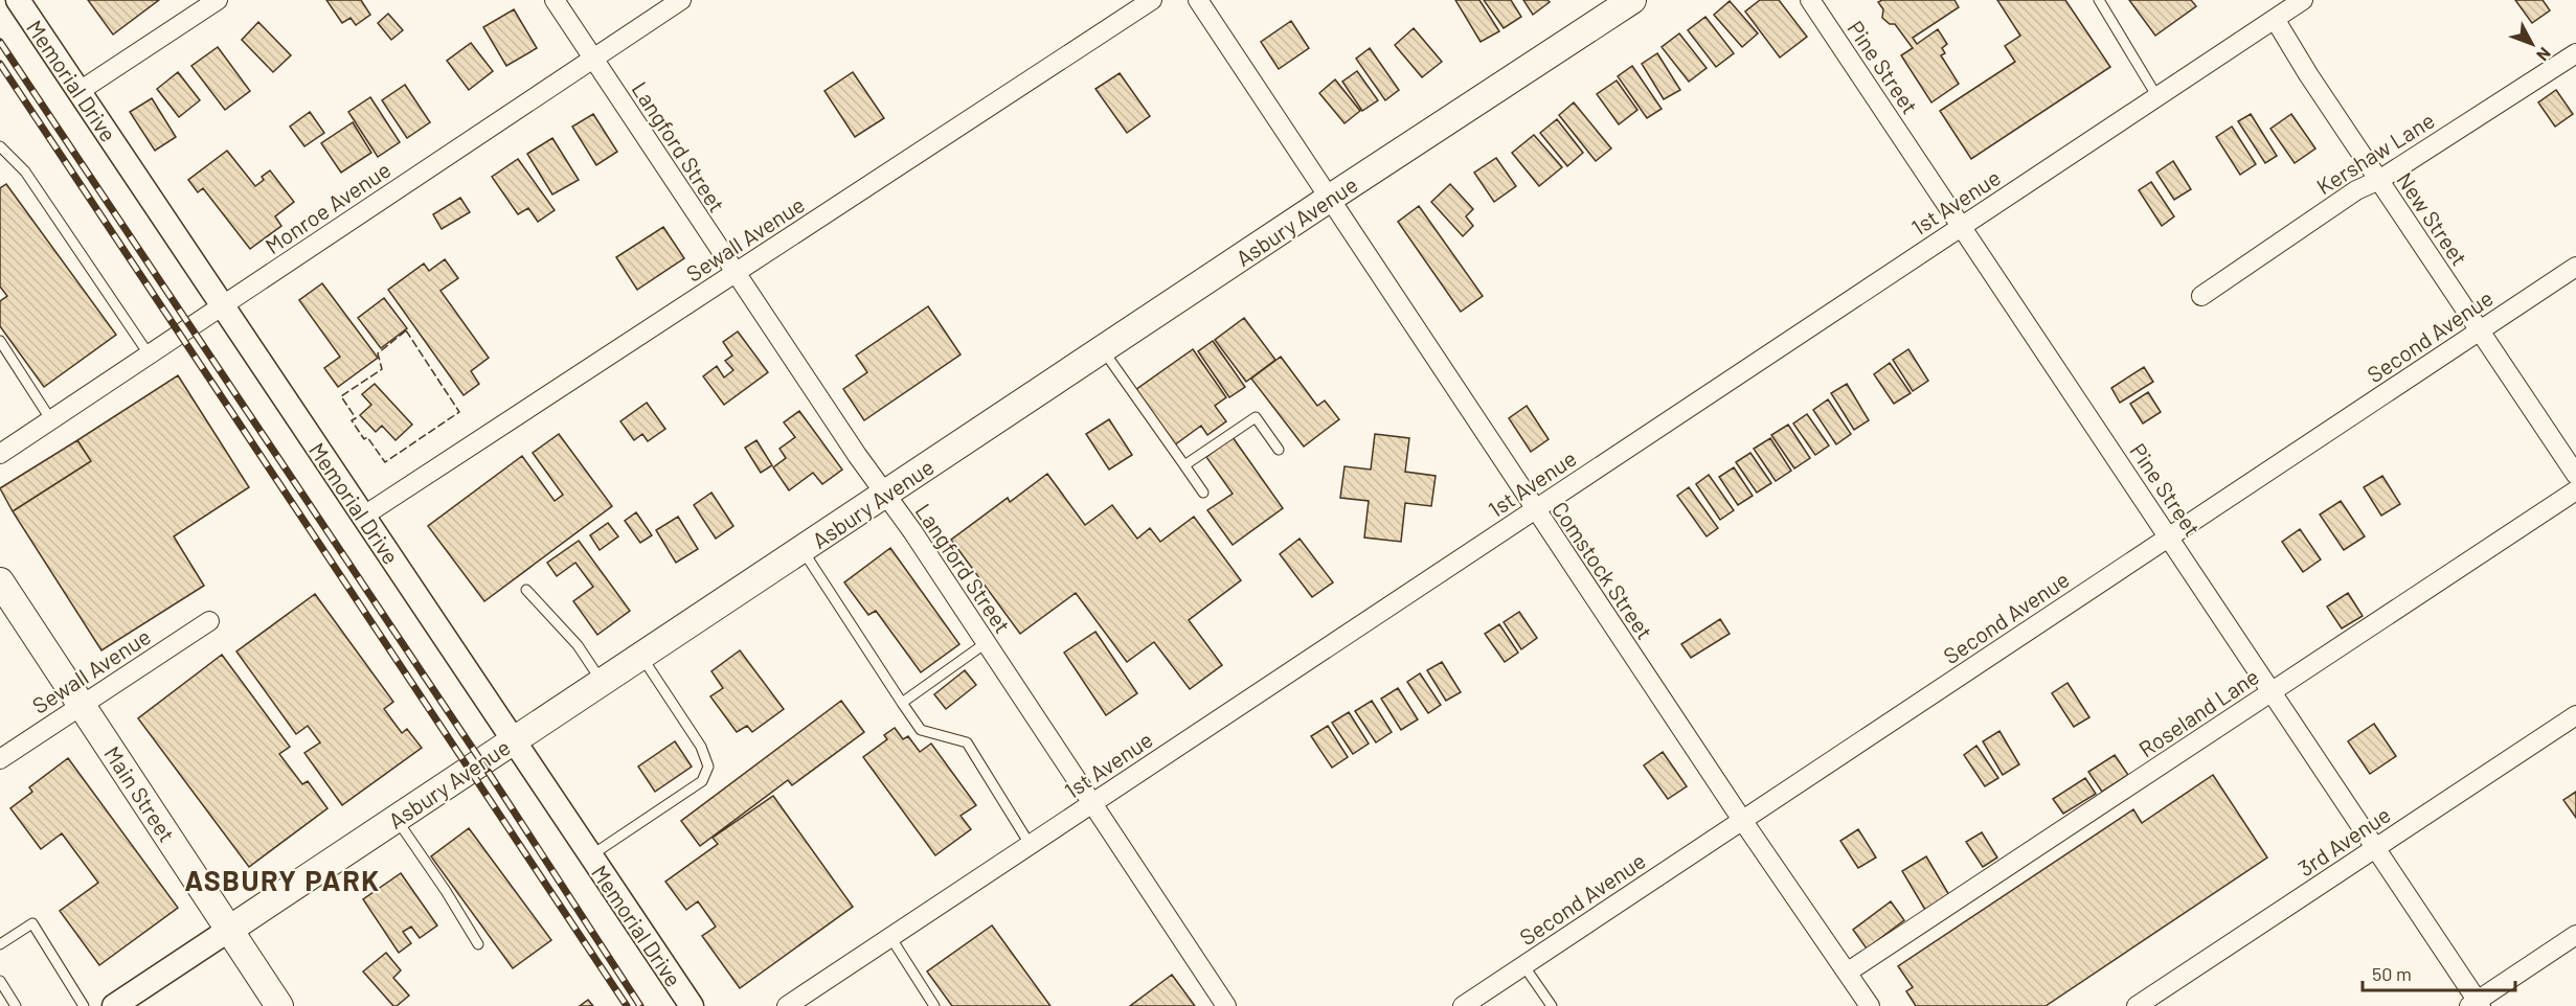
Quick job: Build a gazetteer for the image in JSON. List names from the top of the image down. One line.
{"streets":{"main road":["Asbury Avenue","Main Street"],"street":["Pine Street","Memorial Drive","Langford Street","Kershaw Lane","1st Avenue","Monroe Avenue","New Street","Sewall Avenue","Second Avenue","Comstock Street","Roseland Lane","3rd Avenue"]},"crossings":[["Pine Street","1st Avenue"],["Pine Street","Second Avenue"],["Pine Street","Roseland Lane"],["Pine Street","3rd Avenue"],["Memorial Drive","Monroe Avenue"],["Memorial Drive","Asbury Avenue"],["Memorial Drive","Sewall Avenue"],["Langford Street","1st Avenue"],["Langford Street","Monroe Avenue"],["Langford Street","Asbury Avenue"],["Langford Street","Sewall Avenue"],["Kershaw Lane","New Street"],["1st Avenue","New Street"],["1st Avenue","Comstock Street"],["New Street","Second Avenue"],["Asbury Avenue","Comstock Street"],["Asbury Avenue","Main Street"],["Sewall Avenue","Main Street"],["Second Avenue","Comstock Street"],["Comstock Street","Roseland Lane"]],"districts":["ASBURY PARK"],"scale_bar":"50 m","north":"bottom right"}
